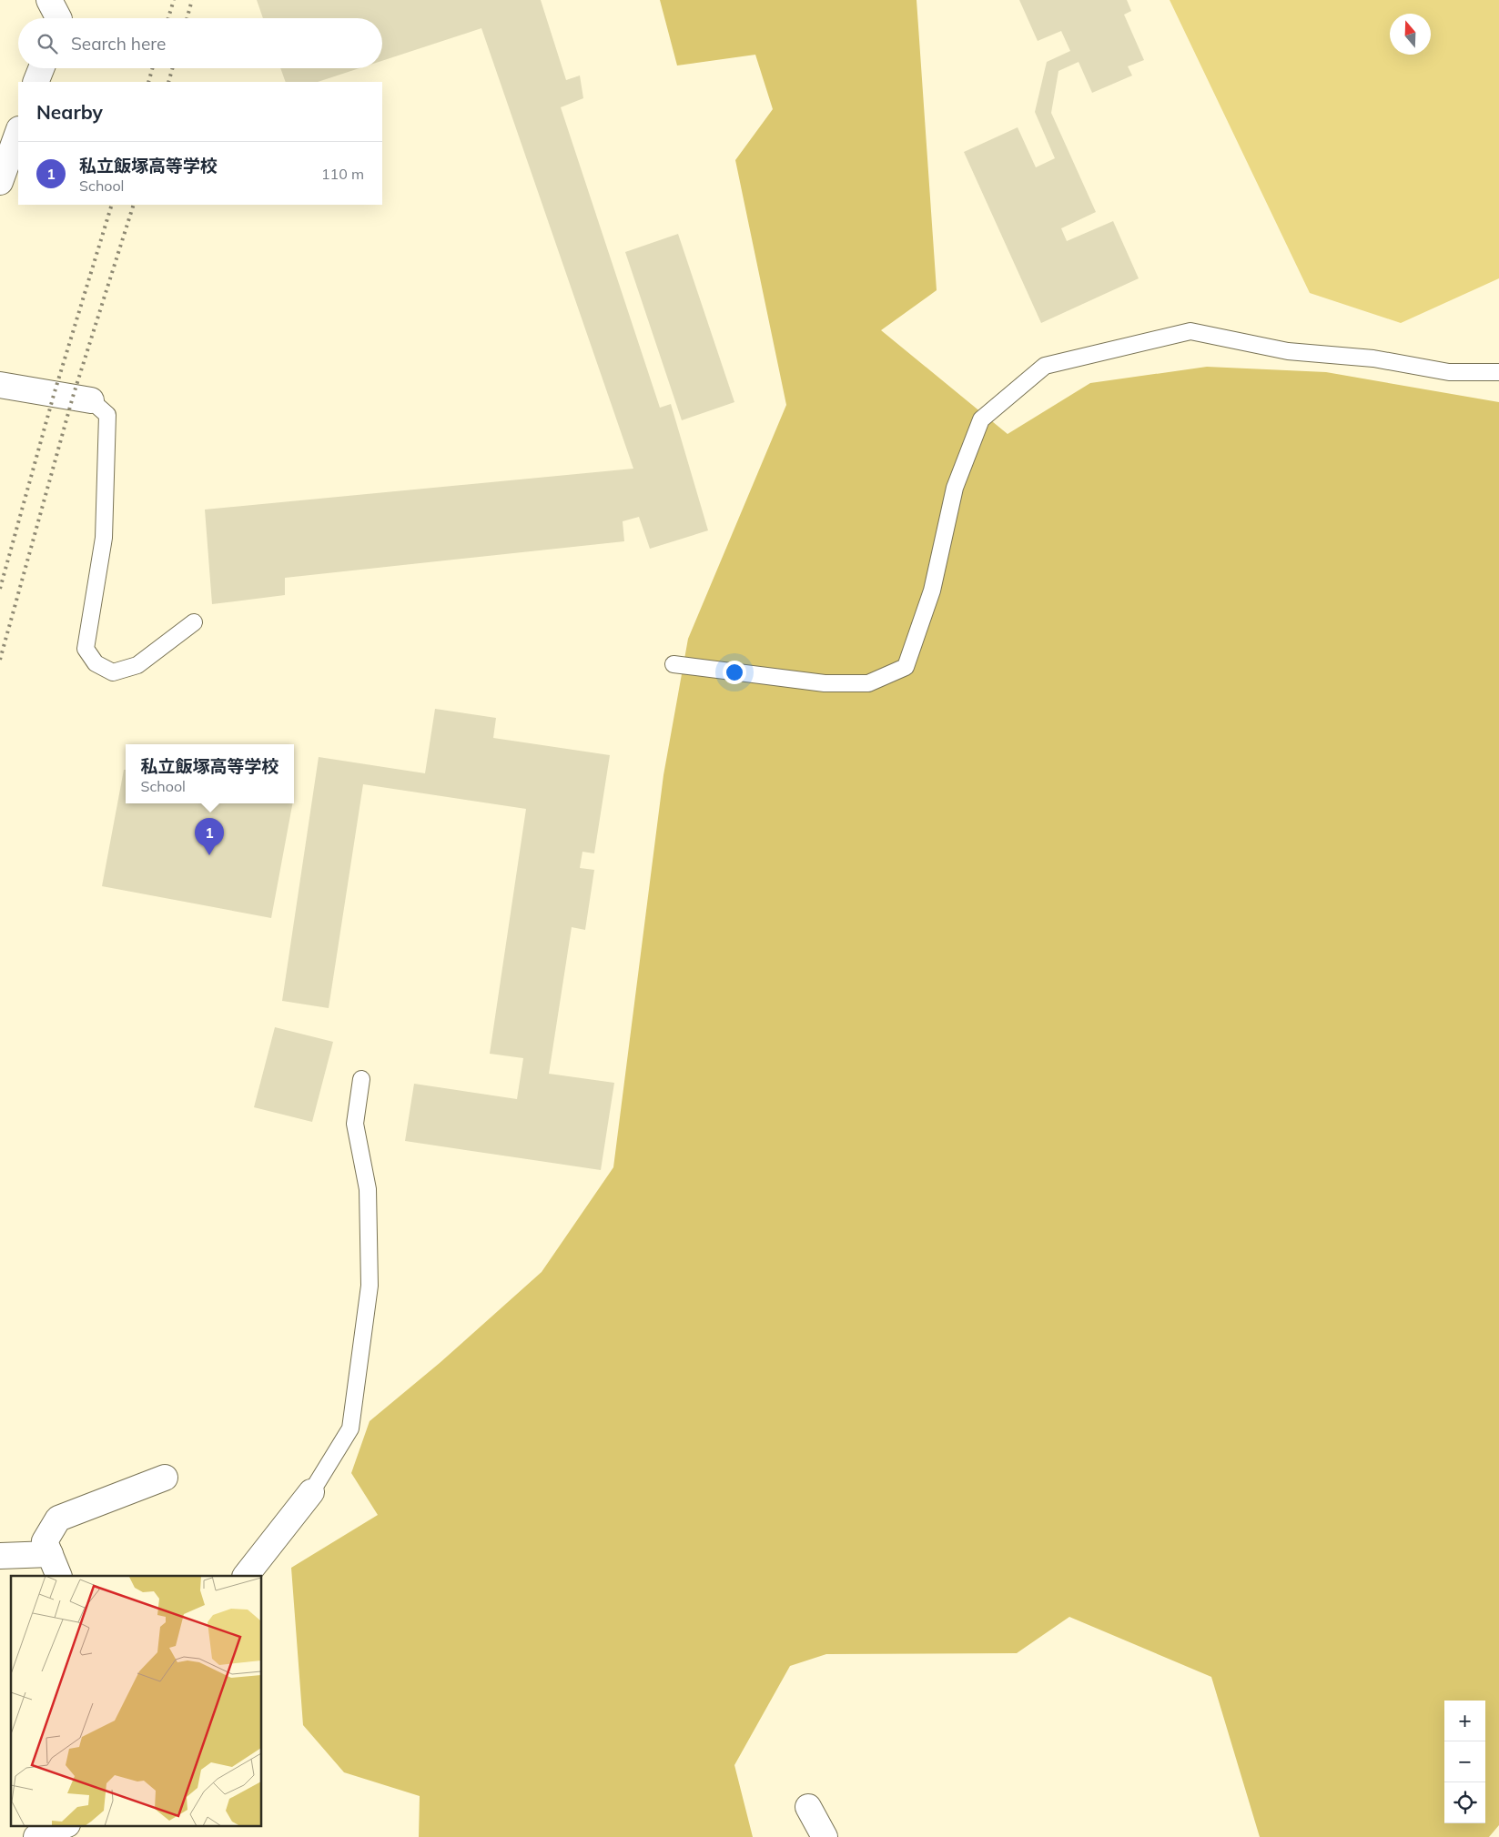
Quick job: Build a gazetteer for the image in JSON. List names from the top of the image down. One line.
{"north":"top","page":{"search":"Search here","heading":"Nearby","list":[{"mark":"1","name":"私立飯塚高等学校","note":"School","value":"110 m"}],"popup":["私立飯塚高等学校","School"],"pins":"1","map_buttons":["+","−"]}}
